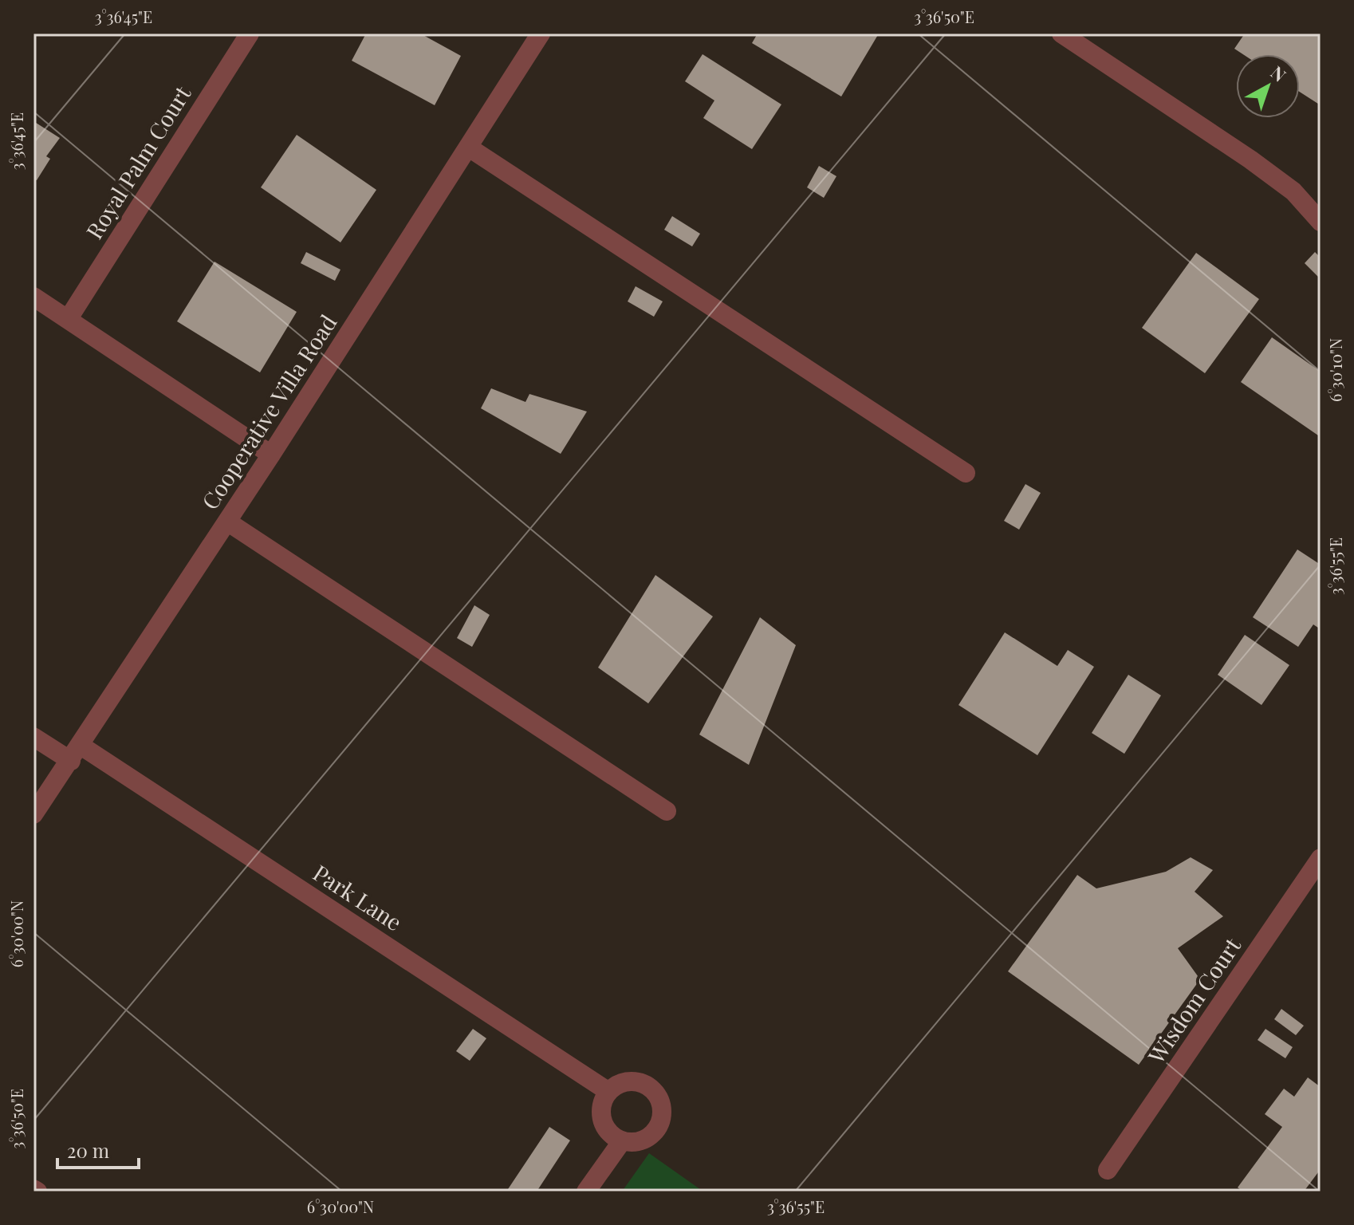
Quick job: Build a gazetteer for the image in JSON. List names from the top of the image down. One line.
{"streets":{"street":["Royal Palm Court","Cooperative Villa Road","Park Lane","Wisdom Court"]},"crossings":[["Cooperative Villa Road","Park Lane"]],"scale_bar":"20 m","north":"top right","coordinates":["3°36'45\"E","3°36'50\"E","6°30'10\"N","3°36'55\"E","6°30'00\"N"]}
